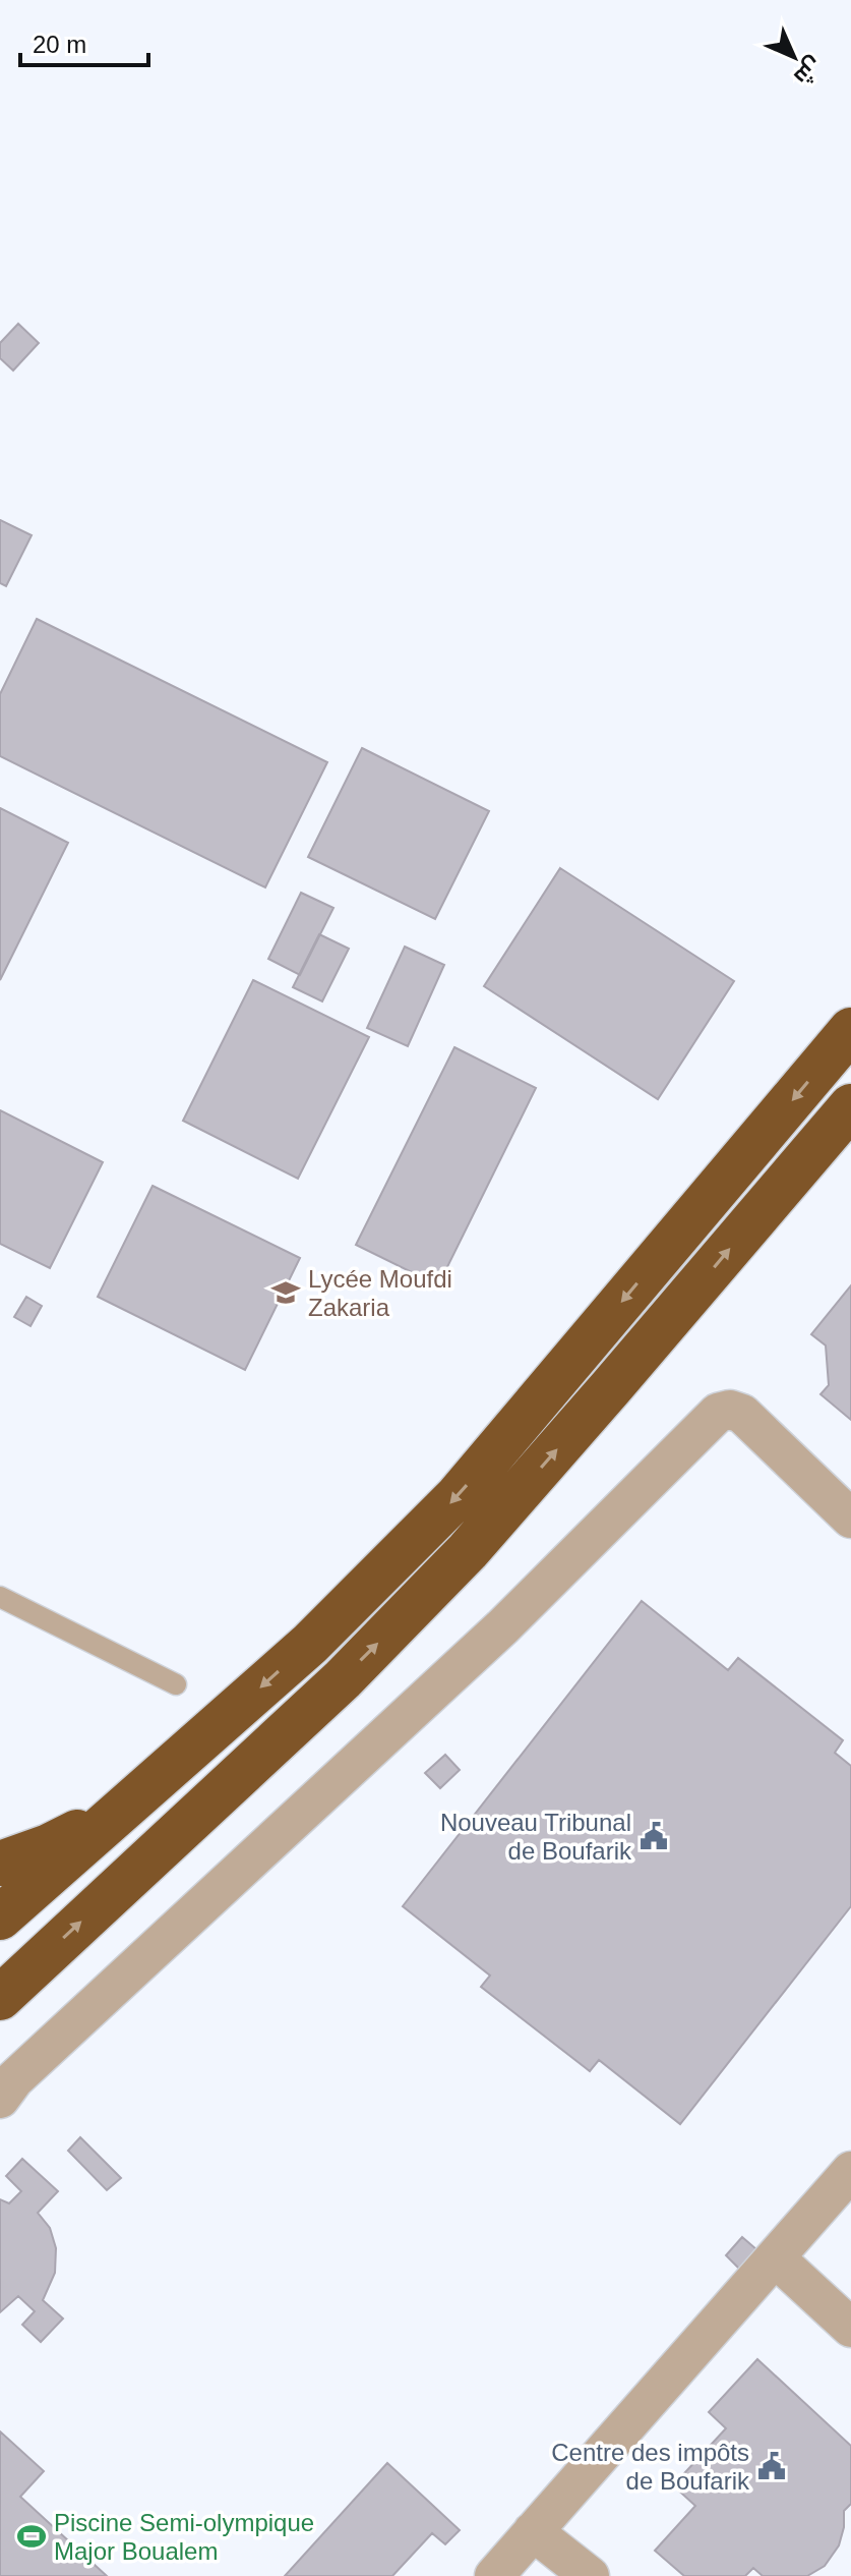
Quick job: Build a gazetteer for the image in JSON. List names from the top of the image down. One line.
{"places":{"school or university":["Lycée Moufdi Zakaria"],"public building":["Nouveau Tribunal de Boufarik","Centre des impôts de Boufarik"],"sports":["Piscine Semi-olympique Major Boualem"]},"scale_bar":"20 m","north":"bottom right"}
